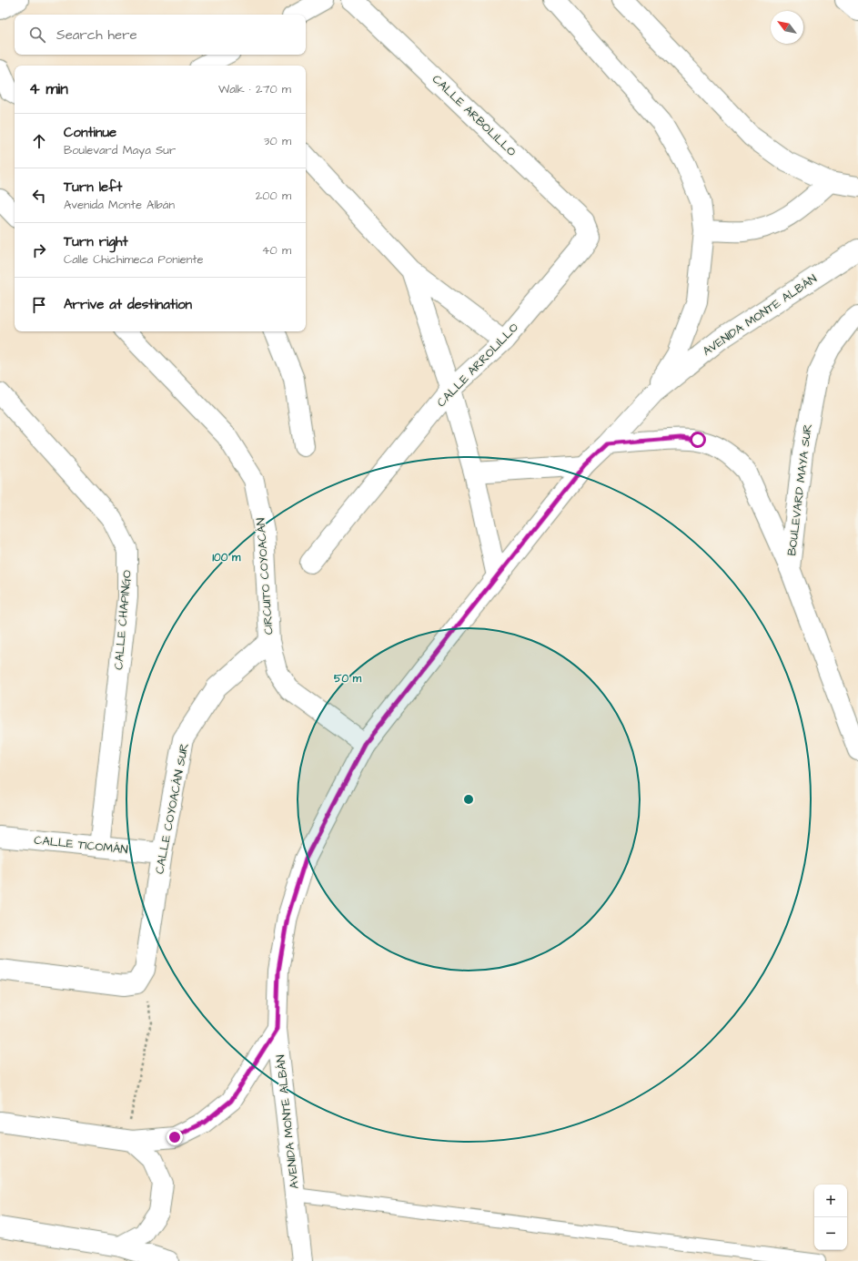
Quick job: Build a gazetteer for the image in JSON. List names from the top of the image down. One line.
{"streets":{"street":["CALLE ARBOLILLO","AVENIDA MONTE ALBÁN","CALLE ARROLILLO","BOULEVARD MAYA SUR","CIRCUITO COYOACÁN","CALLE CHAPINGO","CALLE COYOACÁN SUR","CALLE TICOMÁN"]},"crossings":[["CALLE ARBOLILLO","CALLE ARROLILLO"],["AVENIDA MONTE ALBÁN","BOULEVARD MAYA SUR"],["AVENIDA MONTE ALBÁN","CIRCUITO COYOACÁN"],["CIRCUITO COYOACÁN","CALLE COYOACÁN SUR"],["CALLE CHAPINGO","CALLE TICOMÁN"],["CALLE COYOACÁN SUR","CALLE TICOMÁN"]],"north":"top left","page":{"search":"Search here","heading":["4 min","Walk · 270 m"],"list":[["Continue","Boulevard Maya Sur","30 m"],["Turn left","Avenida Monte Albán","200 m"],["Turn right","Calle Chichimeca Poniente","40 m"],"Arrive at destination"],"map_buttons":["+","−"]},"rings":["100 m","50 m"]}
